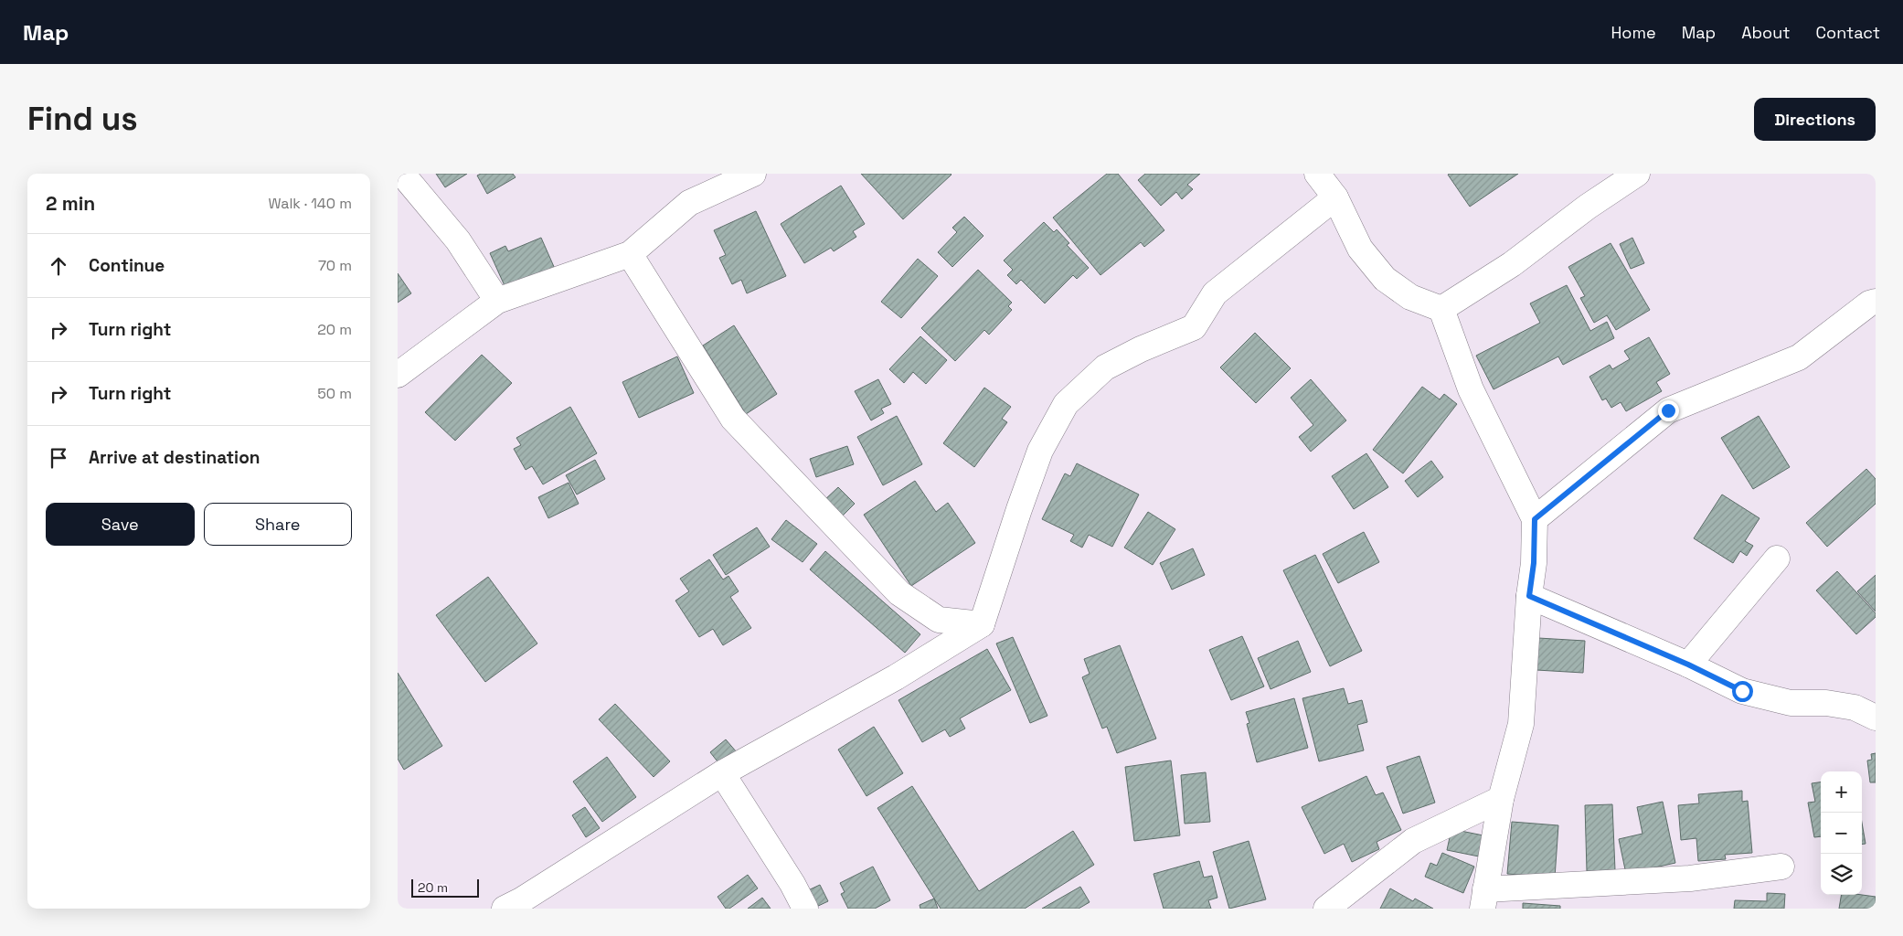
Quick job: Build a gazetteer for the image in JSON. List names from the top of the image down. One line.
{"scale_bar":"20 m","page":{"header":"Map","nav":["Home","Map","About","Contact"],"buttons":["Directions",["Save","Share"]],"title":"Find us","heading":["2 min","Walk · 140 m"],"list":[["Continue","70 m"],["Turn right","20 m"],["Turn right","50 m"],"Arrive at destination"],"map_buttons":["+","−"],"scale":"20 m"}}
